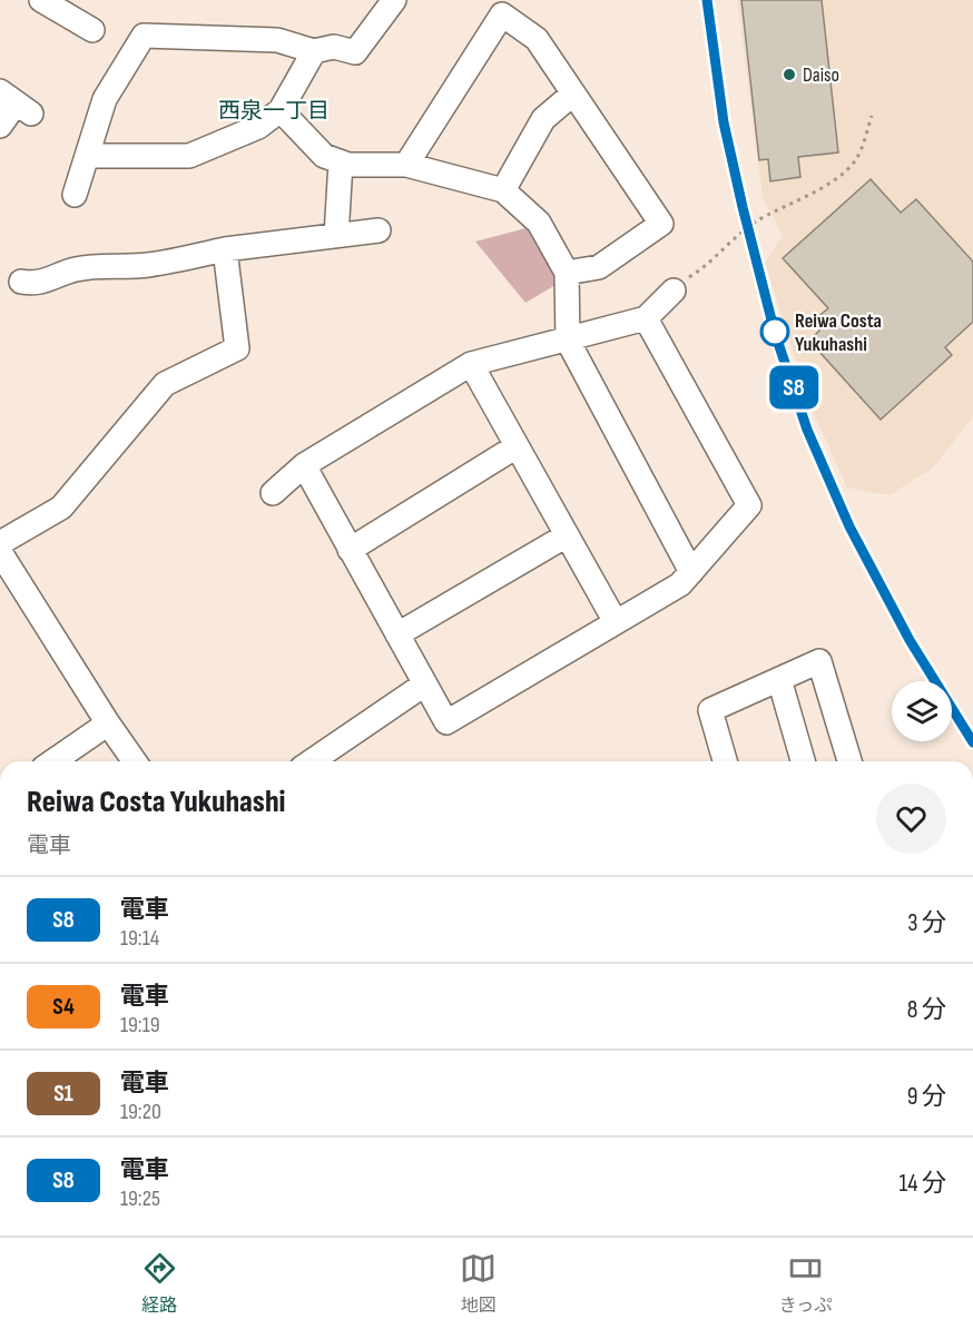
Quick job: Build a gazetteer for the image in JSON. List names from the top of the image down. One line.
{"districts":["西泉一丁目"],"places":["Daiso","Reiwa Costa Yukuhashi"],"page":{"on_map":"S8","heading":["Reiwa Costa Yukuhashi","電車"],"list":[{"mark":"S8","name":"電車","note":"19:14","value":"3 分"},{"mark":"S4","name":"電車","note":"19:19","value":"8 分"},{"mark":"S1","name":"電車","note":"19:20","value":"9 分"},{"mark":"S8","name":"電車","note":"19:25","value":"14 分"}],"tabs":["経路","地図","きっぷ"]}}
